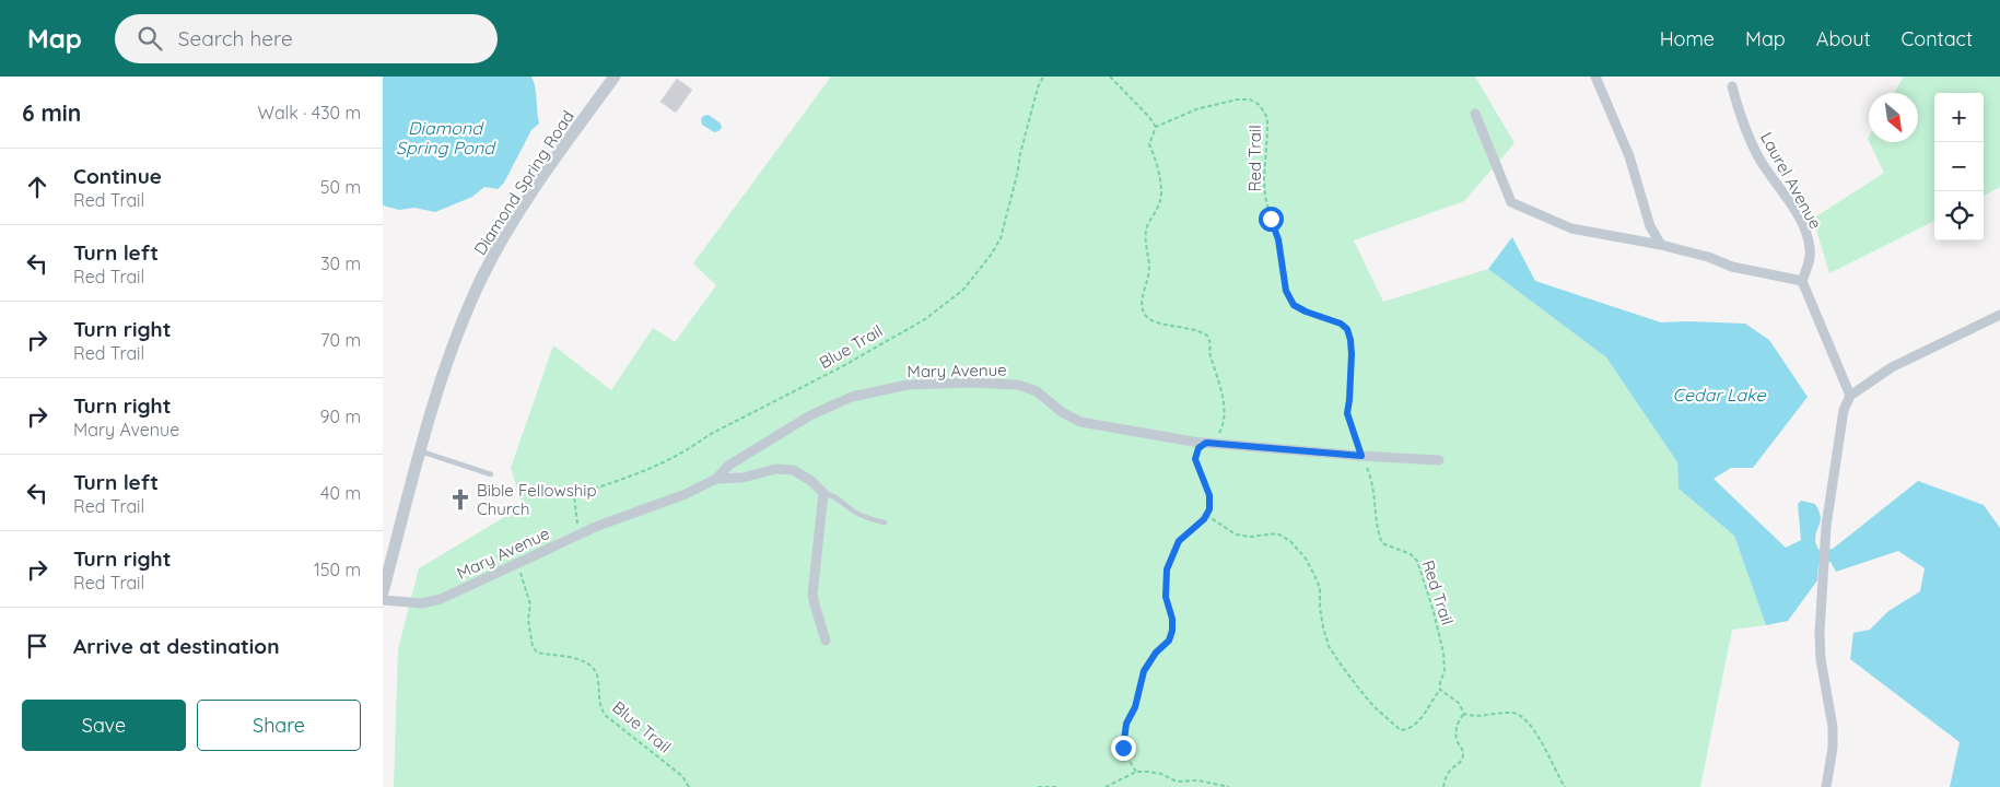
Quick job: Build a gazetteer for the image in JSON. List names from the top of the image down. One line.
{"streets":{"street":["Laurel Avenue","Diamond Spring Road","Mary Avenue"],"path":["Red Trail","Blue Trail"]},"crossings":[["Red Trail","Mary Avenue"],["Blue Trail","Mary Avenue"]],"water":["Diamond Spring Pond","Cedar Lake"],"places":{"church":["Bible Fellowship Church"]},"north":"bottom right","page":{"header":"Map","search":"Search here","nav":["Home","Map","About","Contact"],"heading":["6 min","Walk · 430 m"],"map_buttons":["+","−"],"list":[["Continue","Red Trail","50 m"],["Turn left","Red Trail","30 m"],["Turn right","Red Trail","70 m"],["Turn right","Mary Avenue","90 m"],["Turn left","Red Trail","40 m"],["Turn right","Red Trail","150 m"],"Arrive at destination"],"buttons":["Save","Share"]}}
